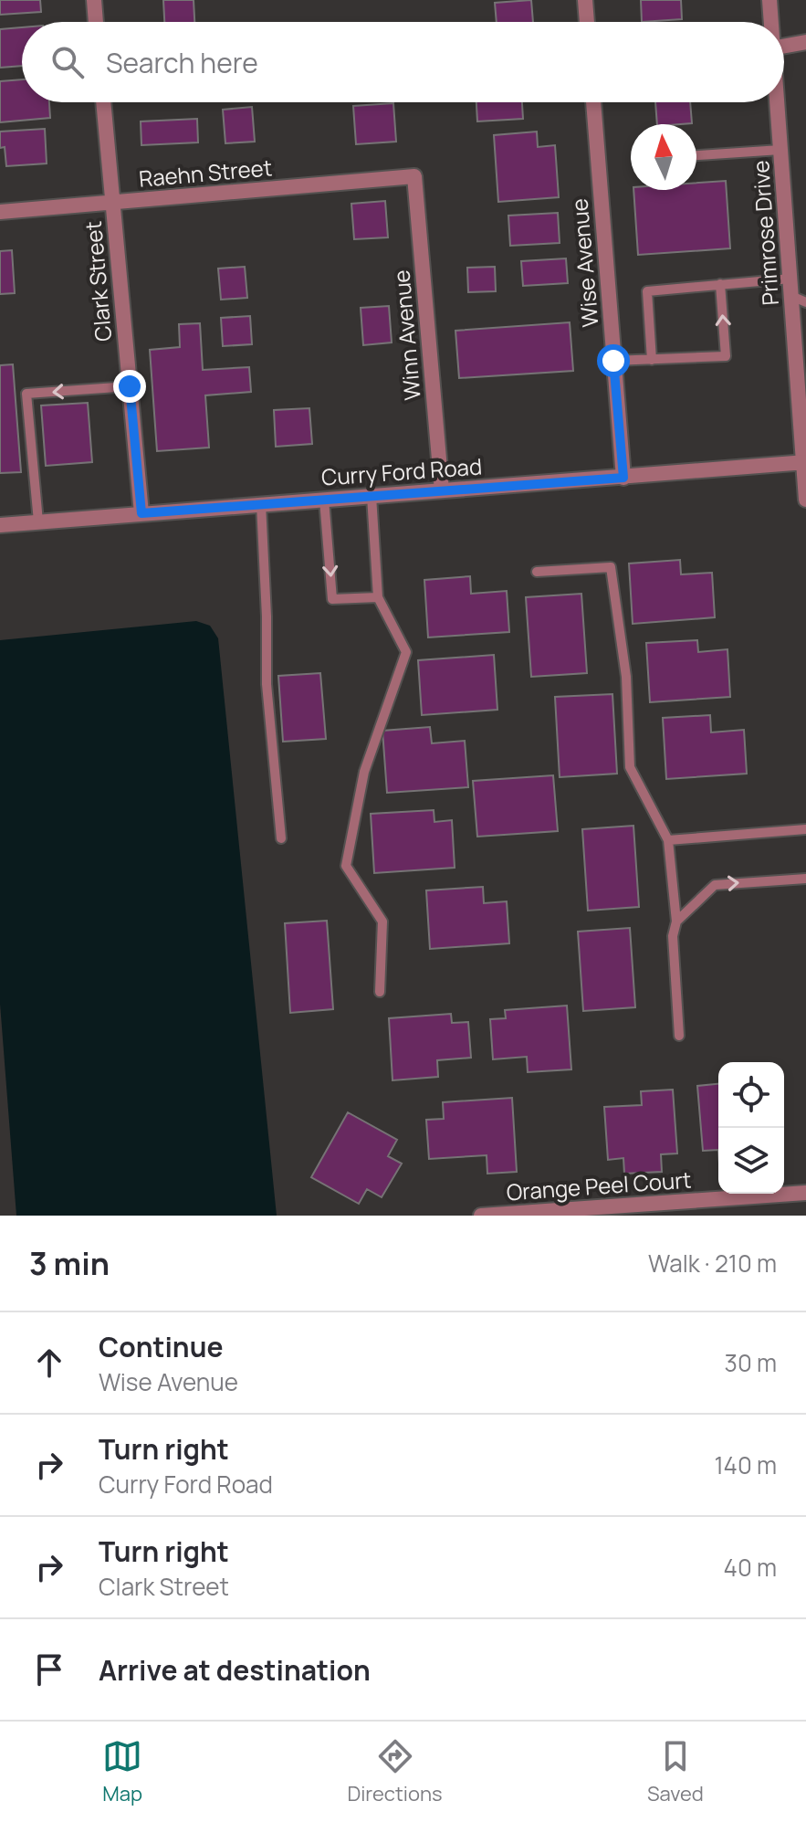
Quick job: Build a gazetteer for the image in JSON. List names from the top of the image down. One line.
{"streets":{"street":["Raehn Street","Primrose Drive","Wise Avenue","Clark Street","Winn Avenue","Curry Ford Road","Orange Peel Court"]},"crossings":[["Raehn Street","Clark Street"],["Raehn Street","Winn Avenue"],["Primrose Drive","Curry Ford Road"],["Wise Avenue","Curry Ford Road"],["Clark Street","Curry Ford Road"],["Winn Avenue","Curry Ford Road"]],"north":"top","page":{"search":"Search here","heading":["3 min","Walk · 210 m"],"list":[["Continue","Wise Avenue","30 m"],["Turn right","Curry Ford Road","140 m"],["Turn right","Clark Street","40 m"],"Arrive at destination"],"nav":["Map","Directions","Saved"]}}
